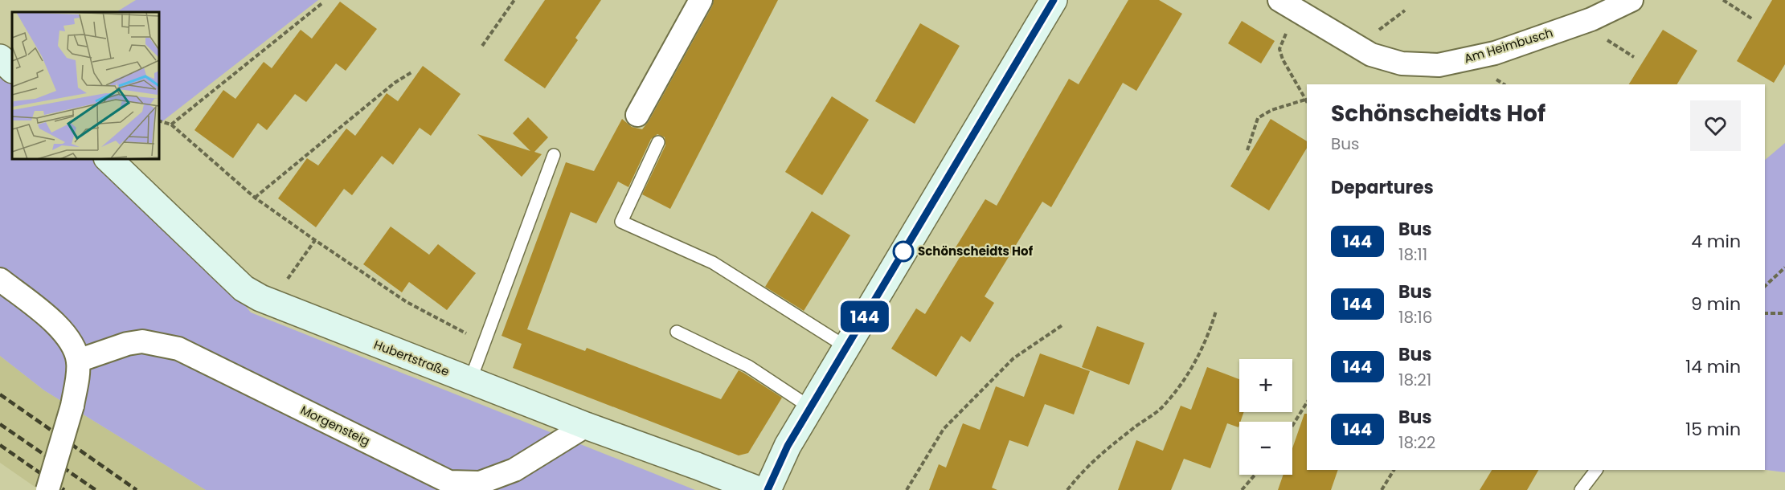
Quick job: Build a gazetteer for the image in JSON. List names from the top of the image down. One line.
{"streets":{"street":["Am Heimbusch","Hubertstraße","Morgensteig"]},"crossings":[["Hubertstraße","Morgensteig"]],"places":["Schönscheidts Hof"],"lines":["bus line 144"],"page":{"on_map":"144","heading":[["Schönscheidts Hof","Bus"],"Departures"],"list":[{"mark":"144","name":"Bus","note":"18:11","value":"4 min"},{"mark":"144","name":"Bus","note":"18:16","value":"9 min"},{"mark":"144","name":"Bus","note":"18:21","value":"14 min"},{"mark":"144","name":"Bus","note":"18:22","value":"15 min"}],"map_buttons":["+","−"]}}
